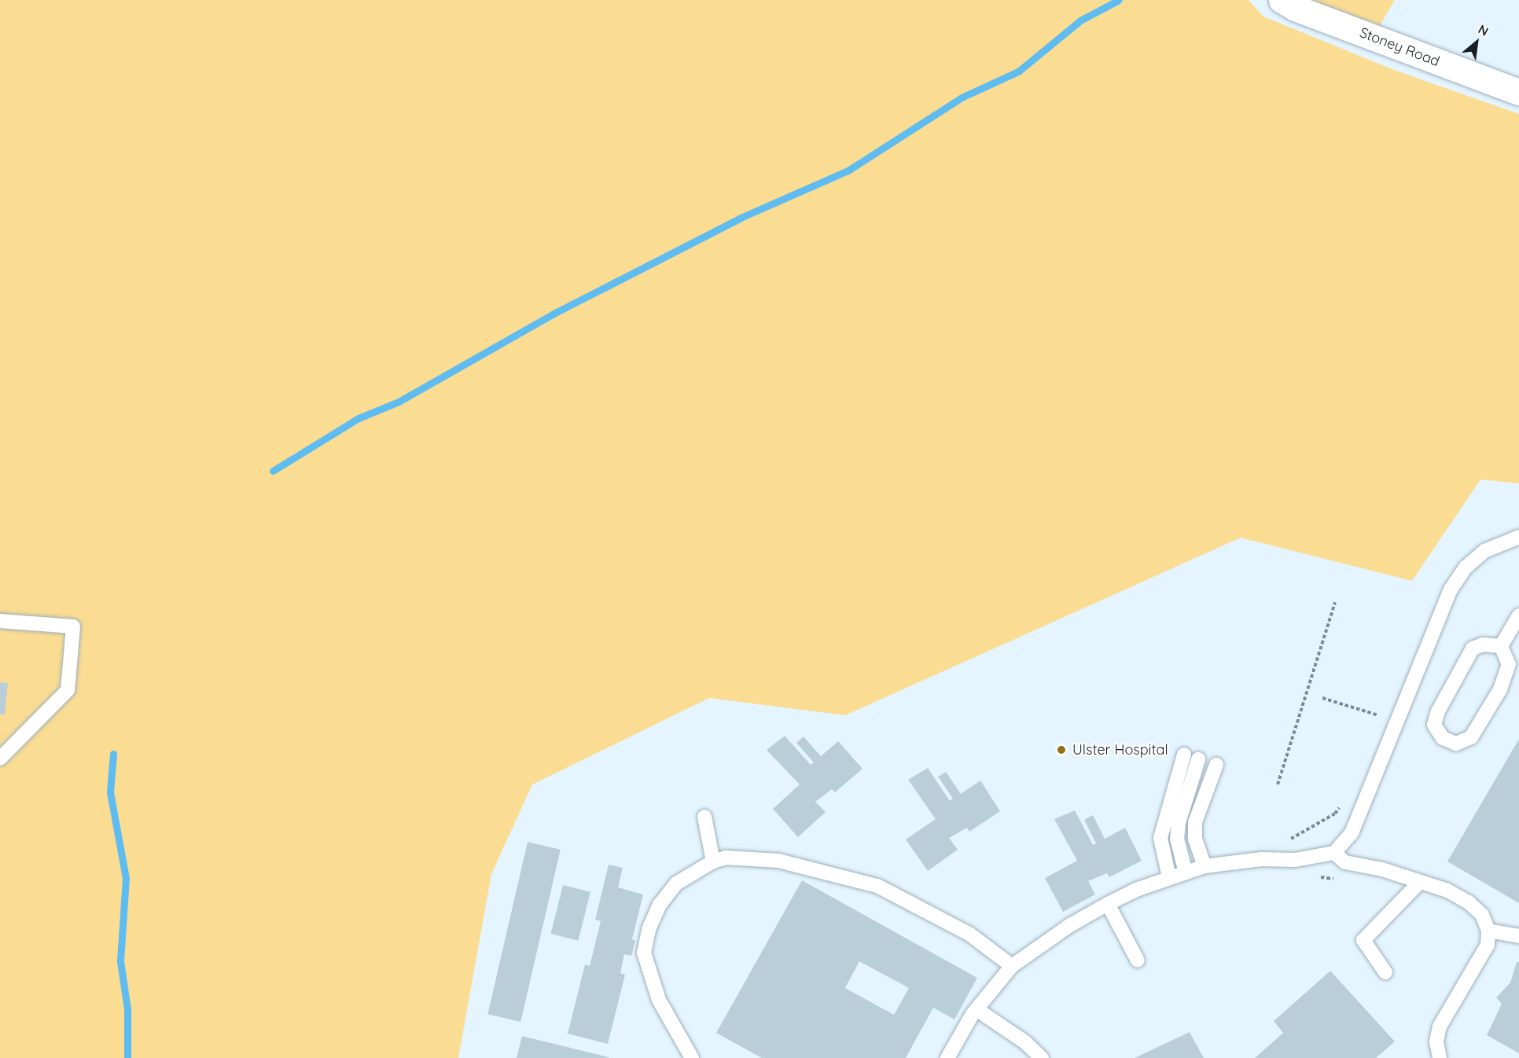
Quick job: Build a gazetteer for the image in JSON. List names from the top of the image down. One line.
{"streets":{"street":["Stoney Road"]},"places":["Ulster Hospital"],"north":"top right"}
